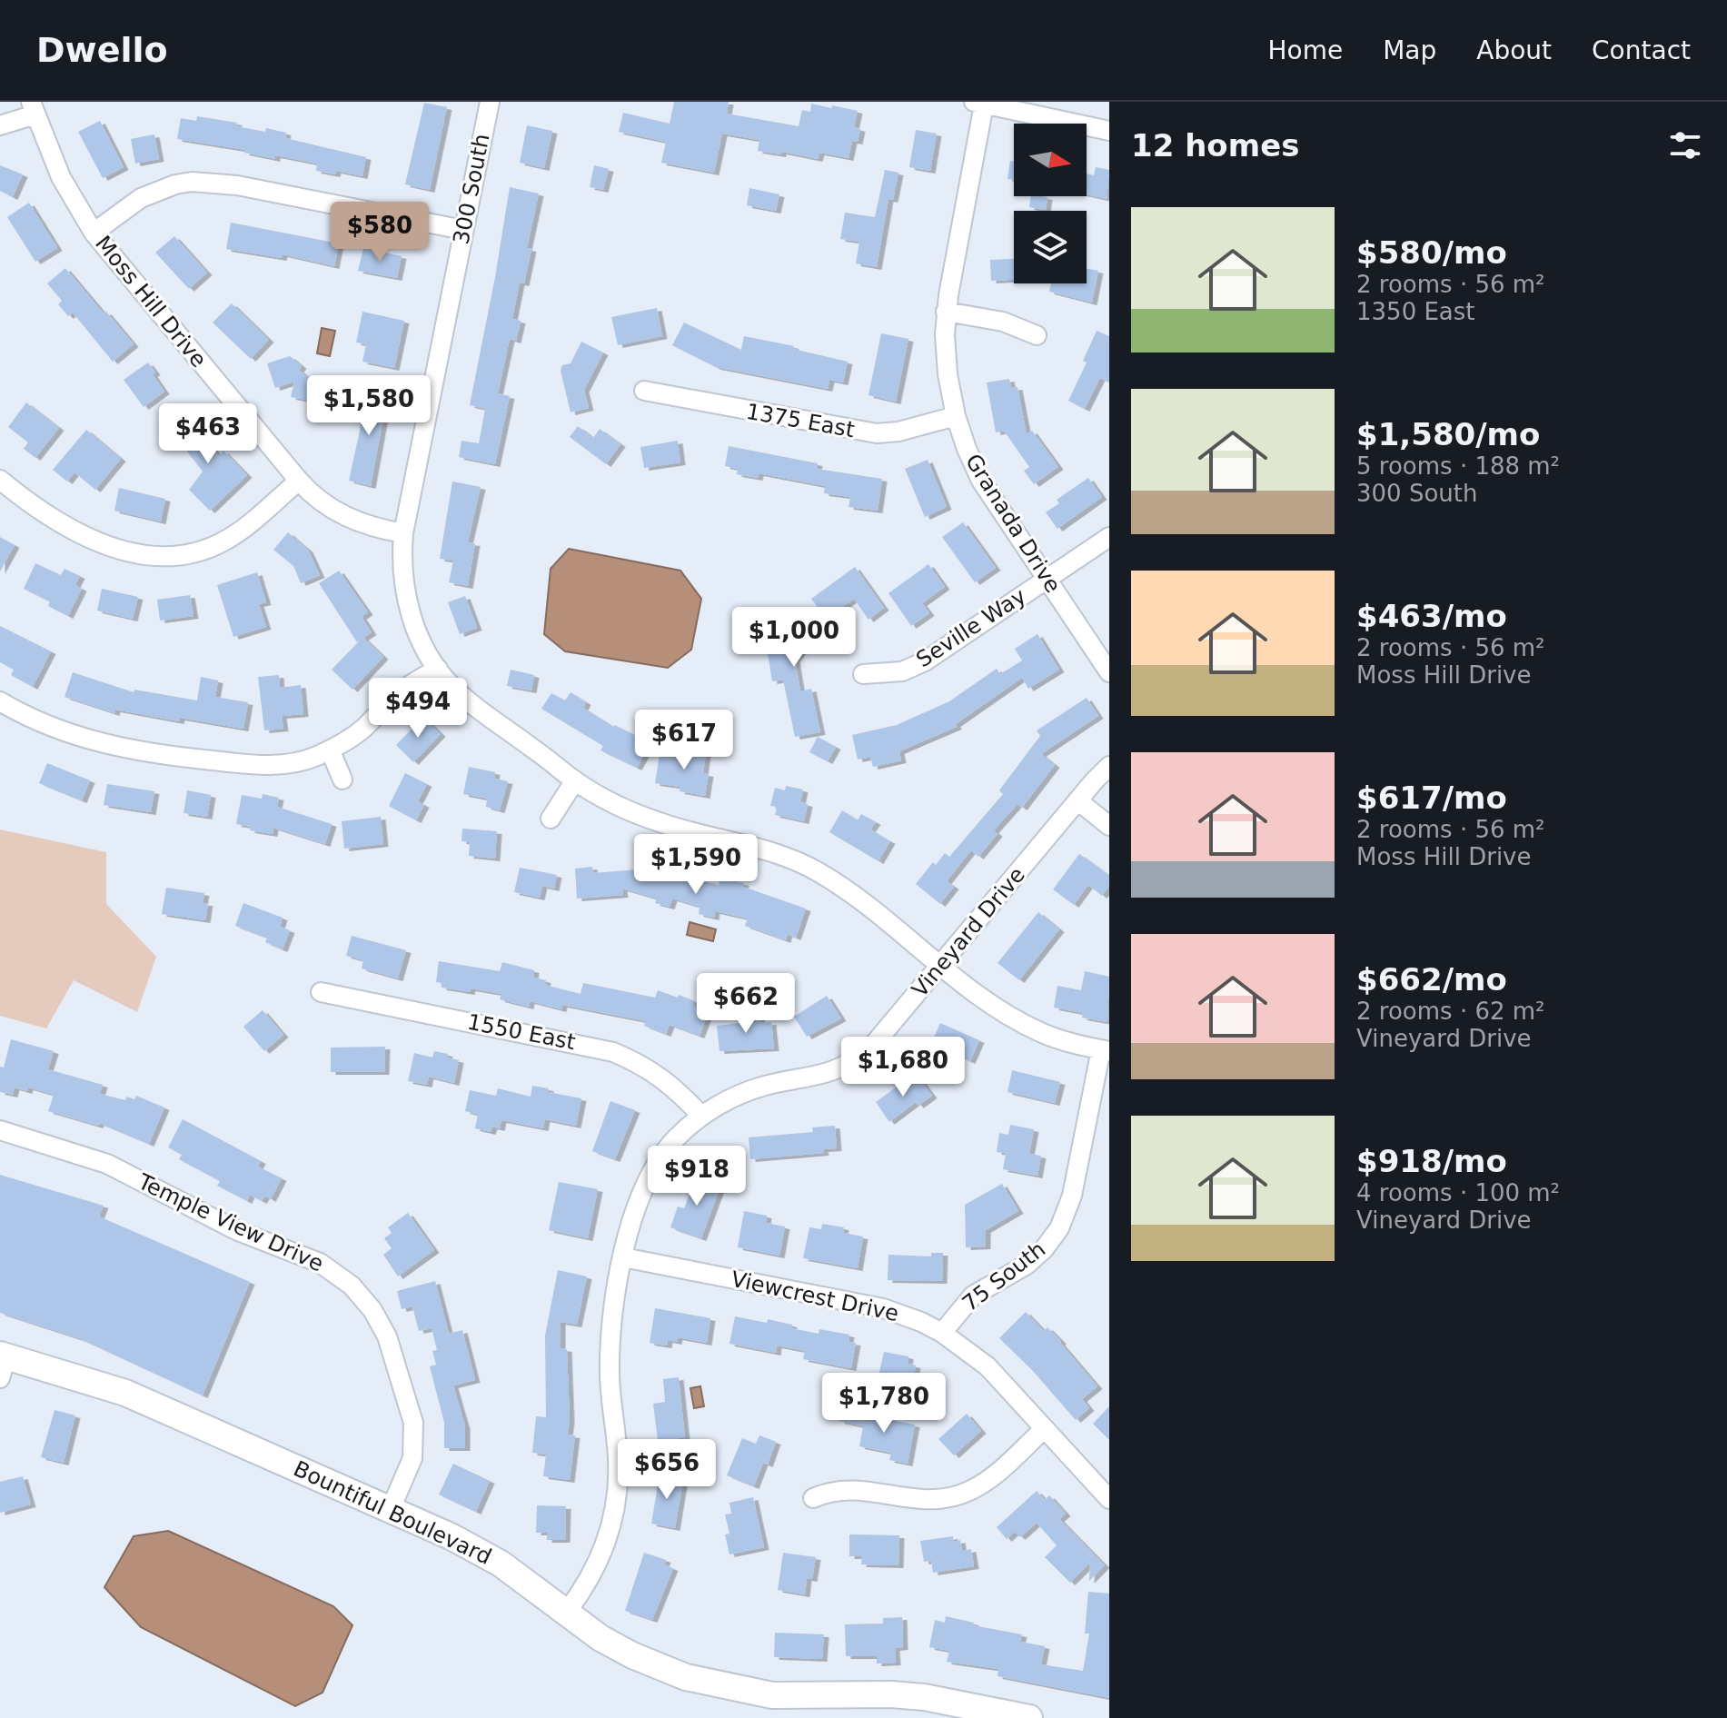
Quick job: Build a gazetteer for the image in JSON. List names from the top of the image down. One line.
{"streets":{"main road":["Bountiful Boulevard"],"street":["300 South","Moss Hill Drive","1375 East","Granada Drive","Seville Way","Vineyard Drive","1550 East","Temple View Drive","75 South","Viewcrest Drive"]},"crossings":[["300 South","Moss Hill Drive"],["1375 East","Granada Drive"],["Granada Drive","Seville Way"],["Vineyard Drive","1550 East"],["Vineyard Drive","Viewcrest Drive"],["Vineyard Drive","Bountiful Boulevard"],["Temple View Drive","Bountiful Boulevard"],["75 South","Viewcrest Drive"]],"north":"right","page":{"header":"Dwello","nav":["Home","Map","About","Contact"],"heading":"12 homes","list":[{"name":"$580/mo","note":"2 rooms · 56 m² · 1350 East"},{"name":"$1,580/mo","note":"5 rooms · 188 m² · 300 South"},{"name":"$463/mo","note":"2 rooms · 56 m² · Moss Hill Drive"},{"name":"$617/mo","note":"2 rooms · 56 m² · Moss Hill Drive"},{"name":"$662/mo","note":"2 rooms · 62 m² · Vineyard Drive"},{"name":"$918/mo","note":"4 rooms · 100 m² · Vineyard Drive"}],"price":["$580","$1,580","$463","$1,000","$494","$617","$1,590","$662","$1,680","$918","$1,780","$656"]}}
